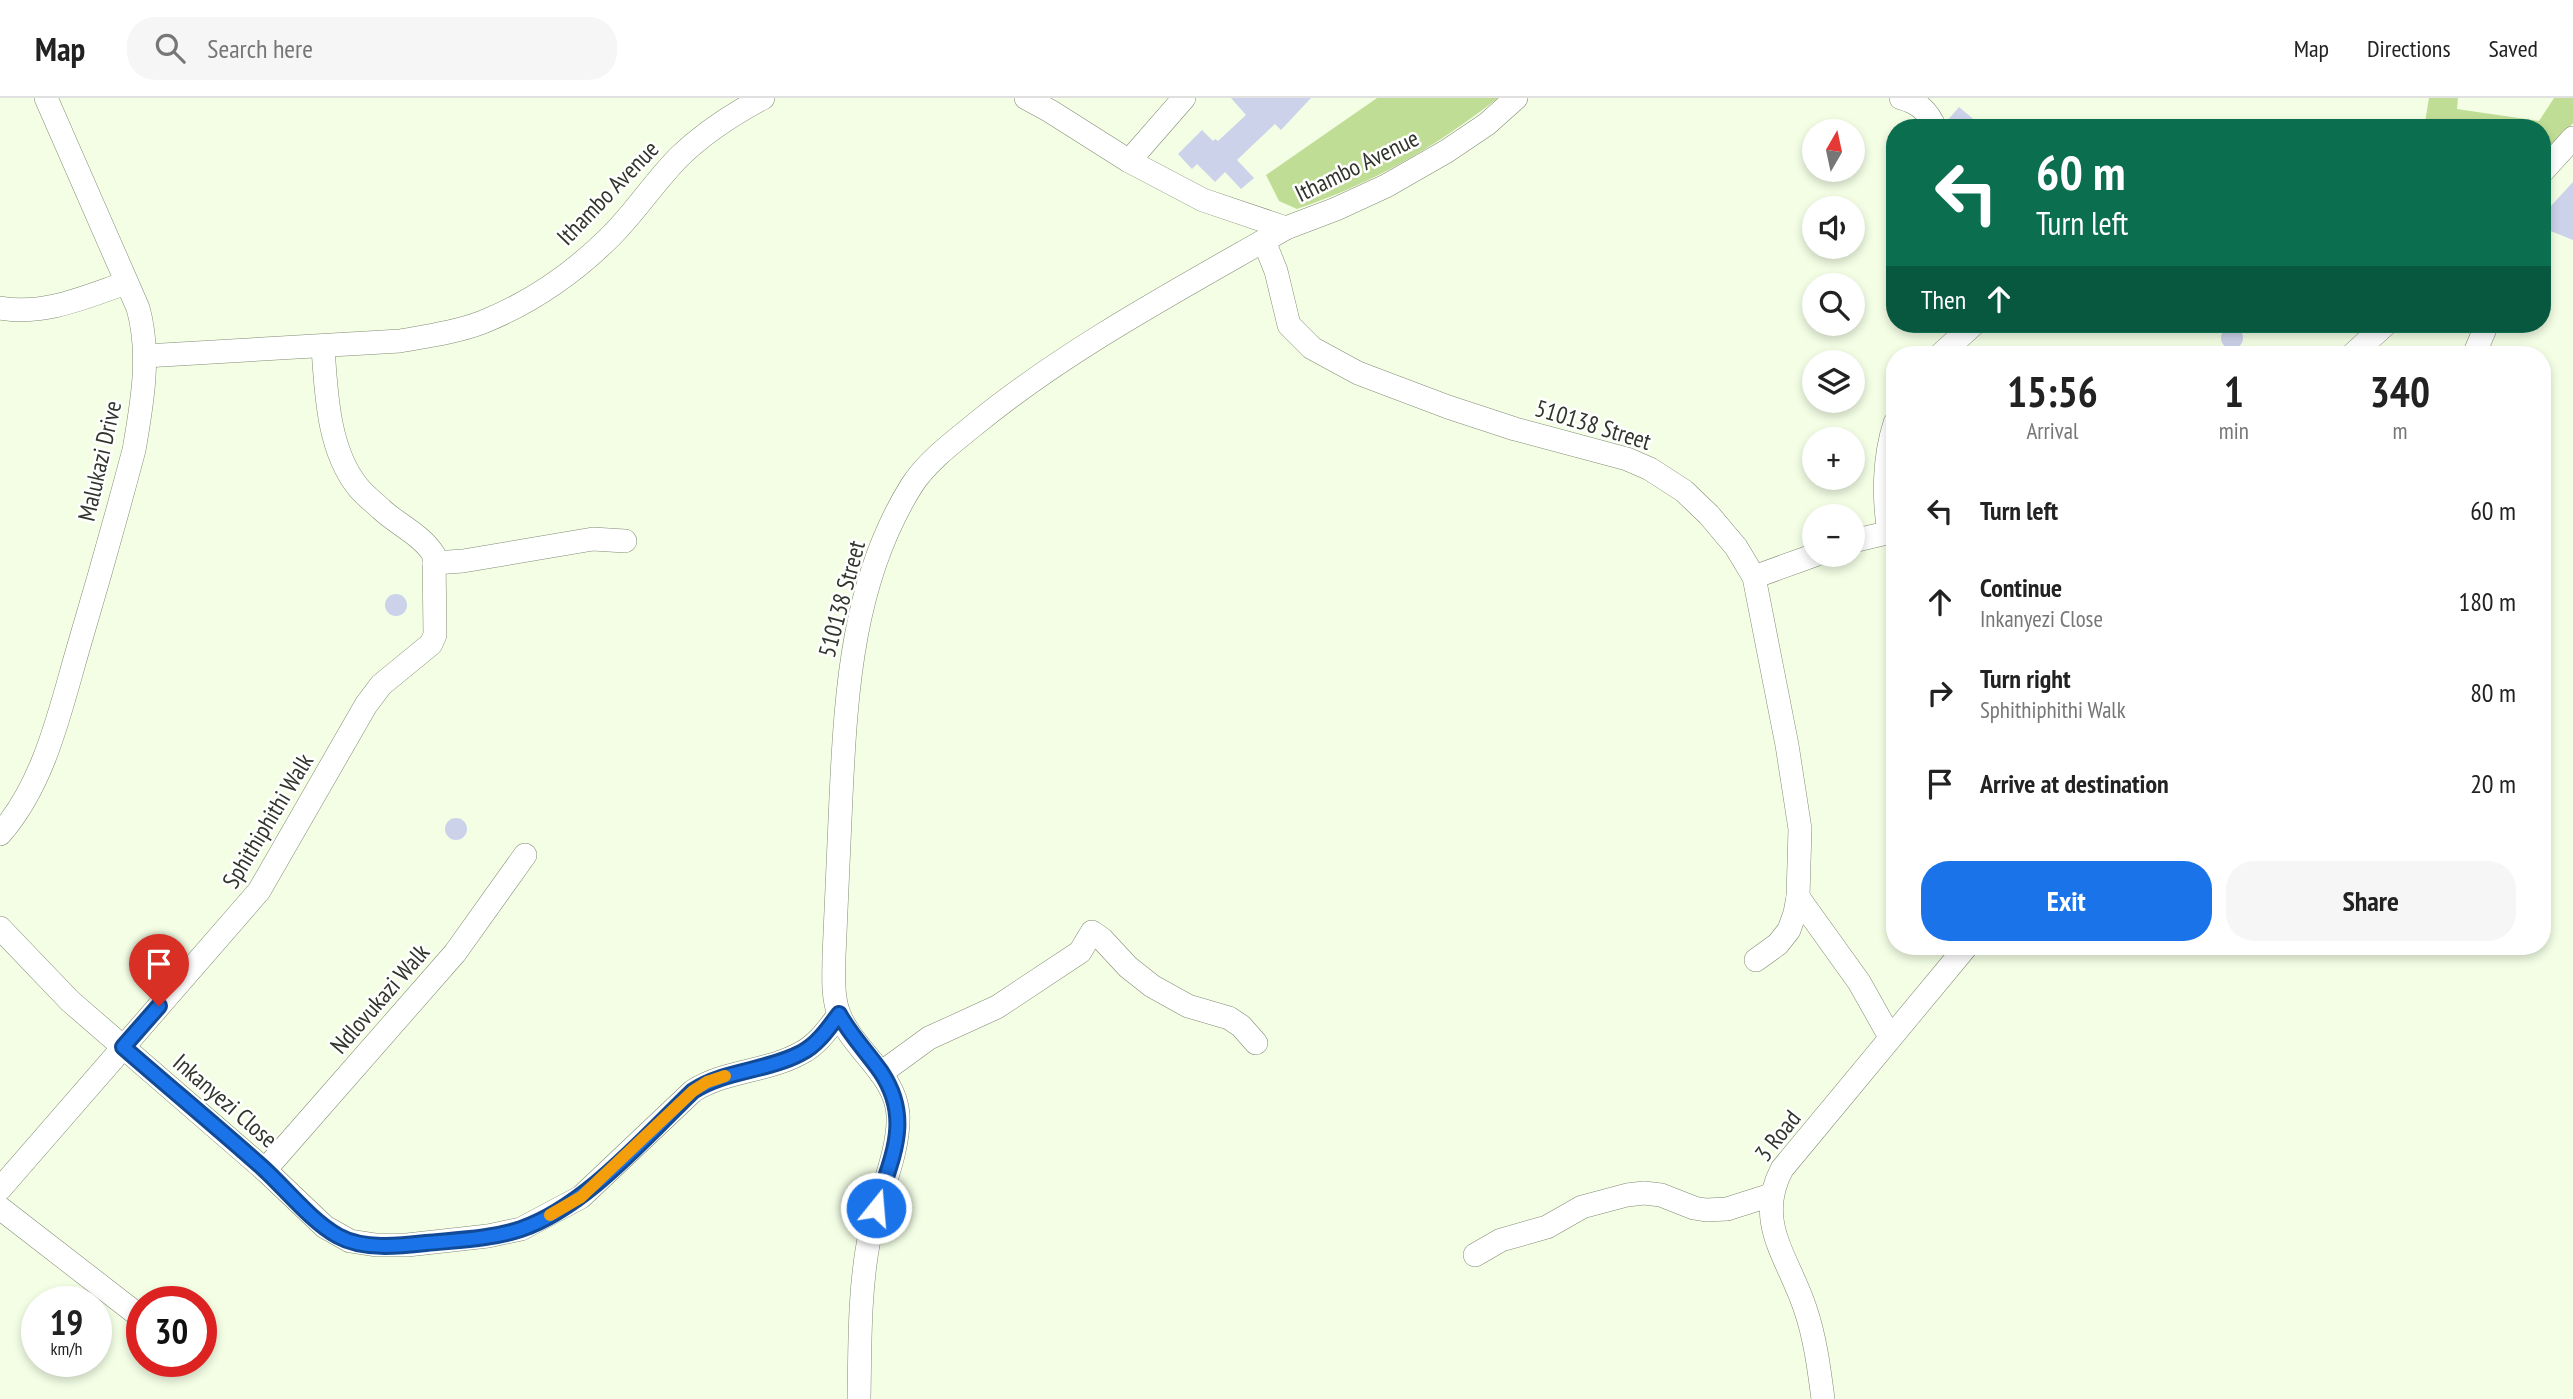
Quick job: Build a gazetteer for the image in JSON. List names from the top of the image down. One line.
{"streets":{"street":["Ithambo Avenue","510138 Street","Malukazi Drive","Sphithiphithi Walk","Ndlovukazi Walk","Inkanyezi Close","3 Road"]},"crossings":[["Ithambo Avenue","510138 Street"],["Ithambo Avenue","Malukazi Drive"],["510138 Street","Inkanyezi Close"],["Sphithiphithi Walk","Inkanyezi Close"],["Ndlovukazi Walk","Inkanyezi Close"]],"north":"top","page":{"header":"Map","search":"Search here","nav":["Map","Directions","Saved"],"map_buttons":["+","−"],"turn":["60 m","Turn left"],"then":"Then","eta":["15:56","Arrival","1","min","340","m"],"list":[{"name":"Turn left","value":"60 m"},{"name":"Continue","note":"Inkanyezi Close","value":"180 m"},{"name":"Turn right","note":"Sphithiphithi Walk","value":"80 m"},{"name":"Arrive at destination","value":"20 m"}],"buttons":["Exit","Share"],"speed":"19 km/h","limit":"30"}}
